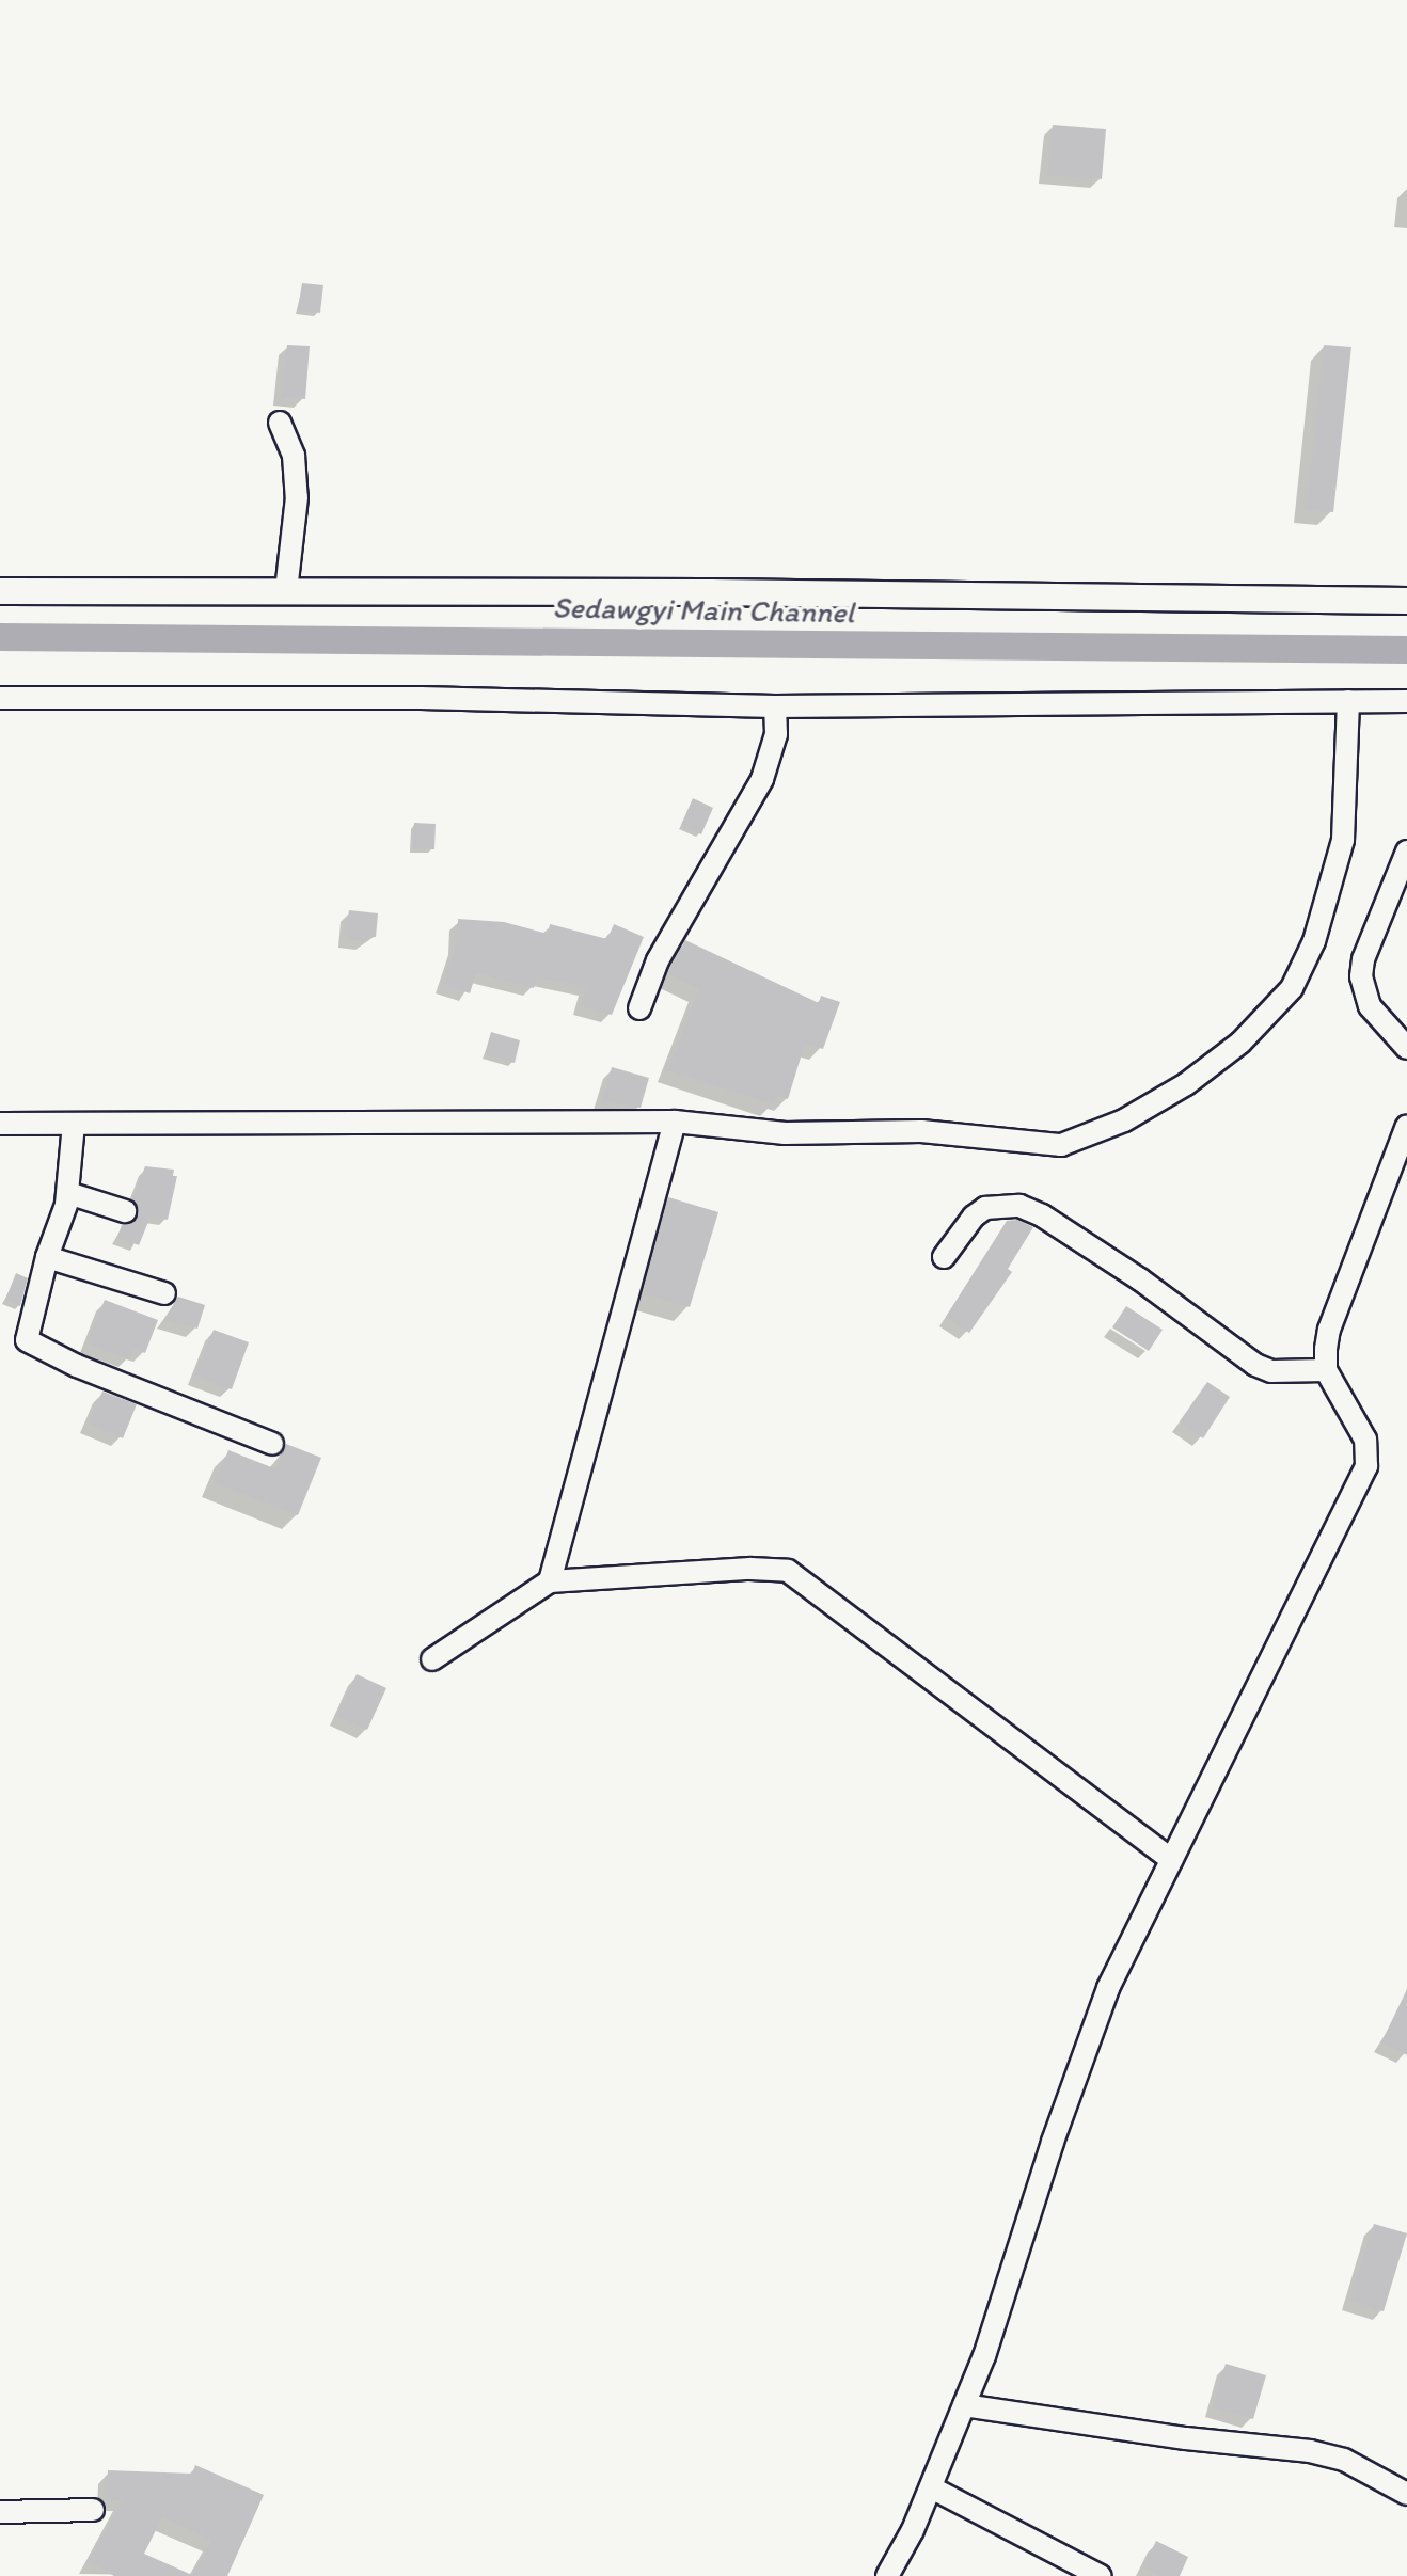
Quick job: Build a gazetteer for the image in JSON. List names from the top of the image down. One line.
{"water":["Sedawgyi Main Channel"]}
